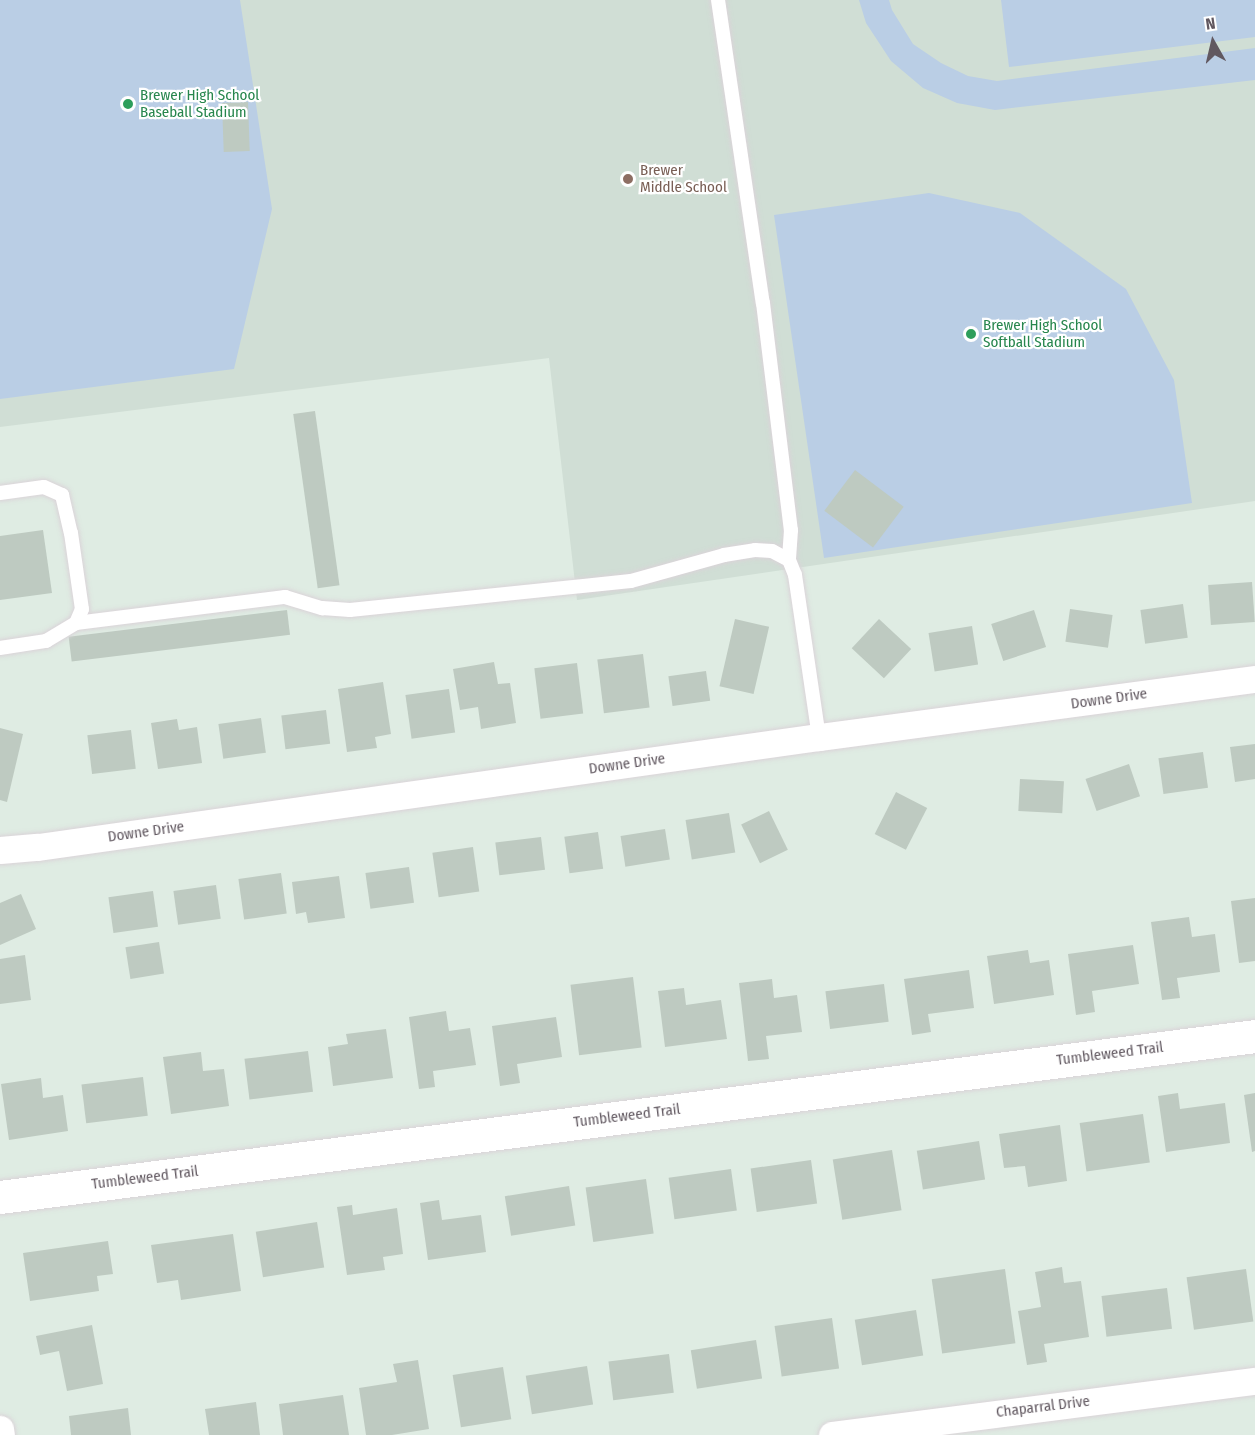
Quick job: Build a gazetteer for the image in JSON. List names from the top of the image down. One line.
{"streets":{"street":["Downe Drive","Tumbleweed Trail","Chaparral Drive"]},"places":["Brewer High School Baseball Stadium","Brewer Middle School","Brewer High School Softball Stadium"],"north":"top"}
